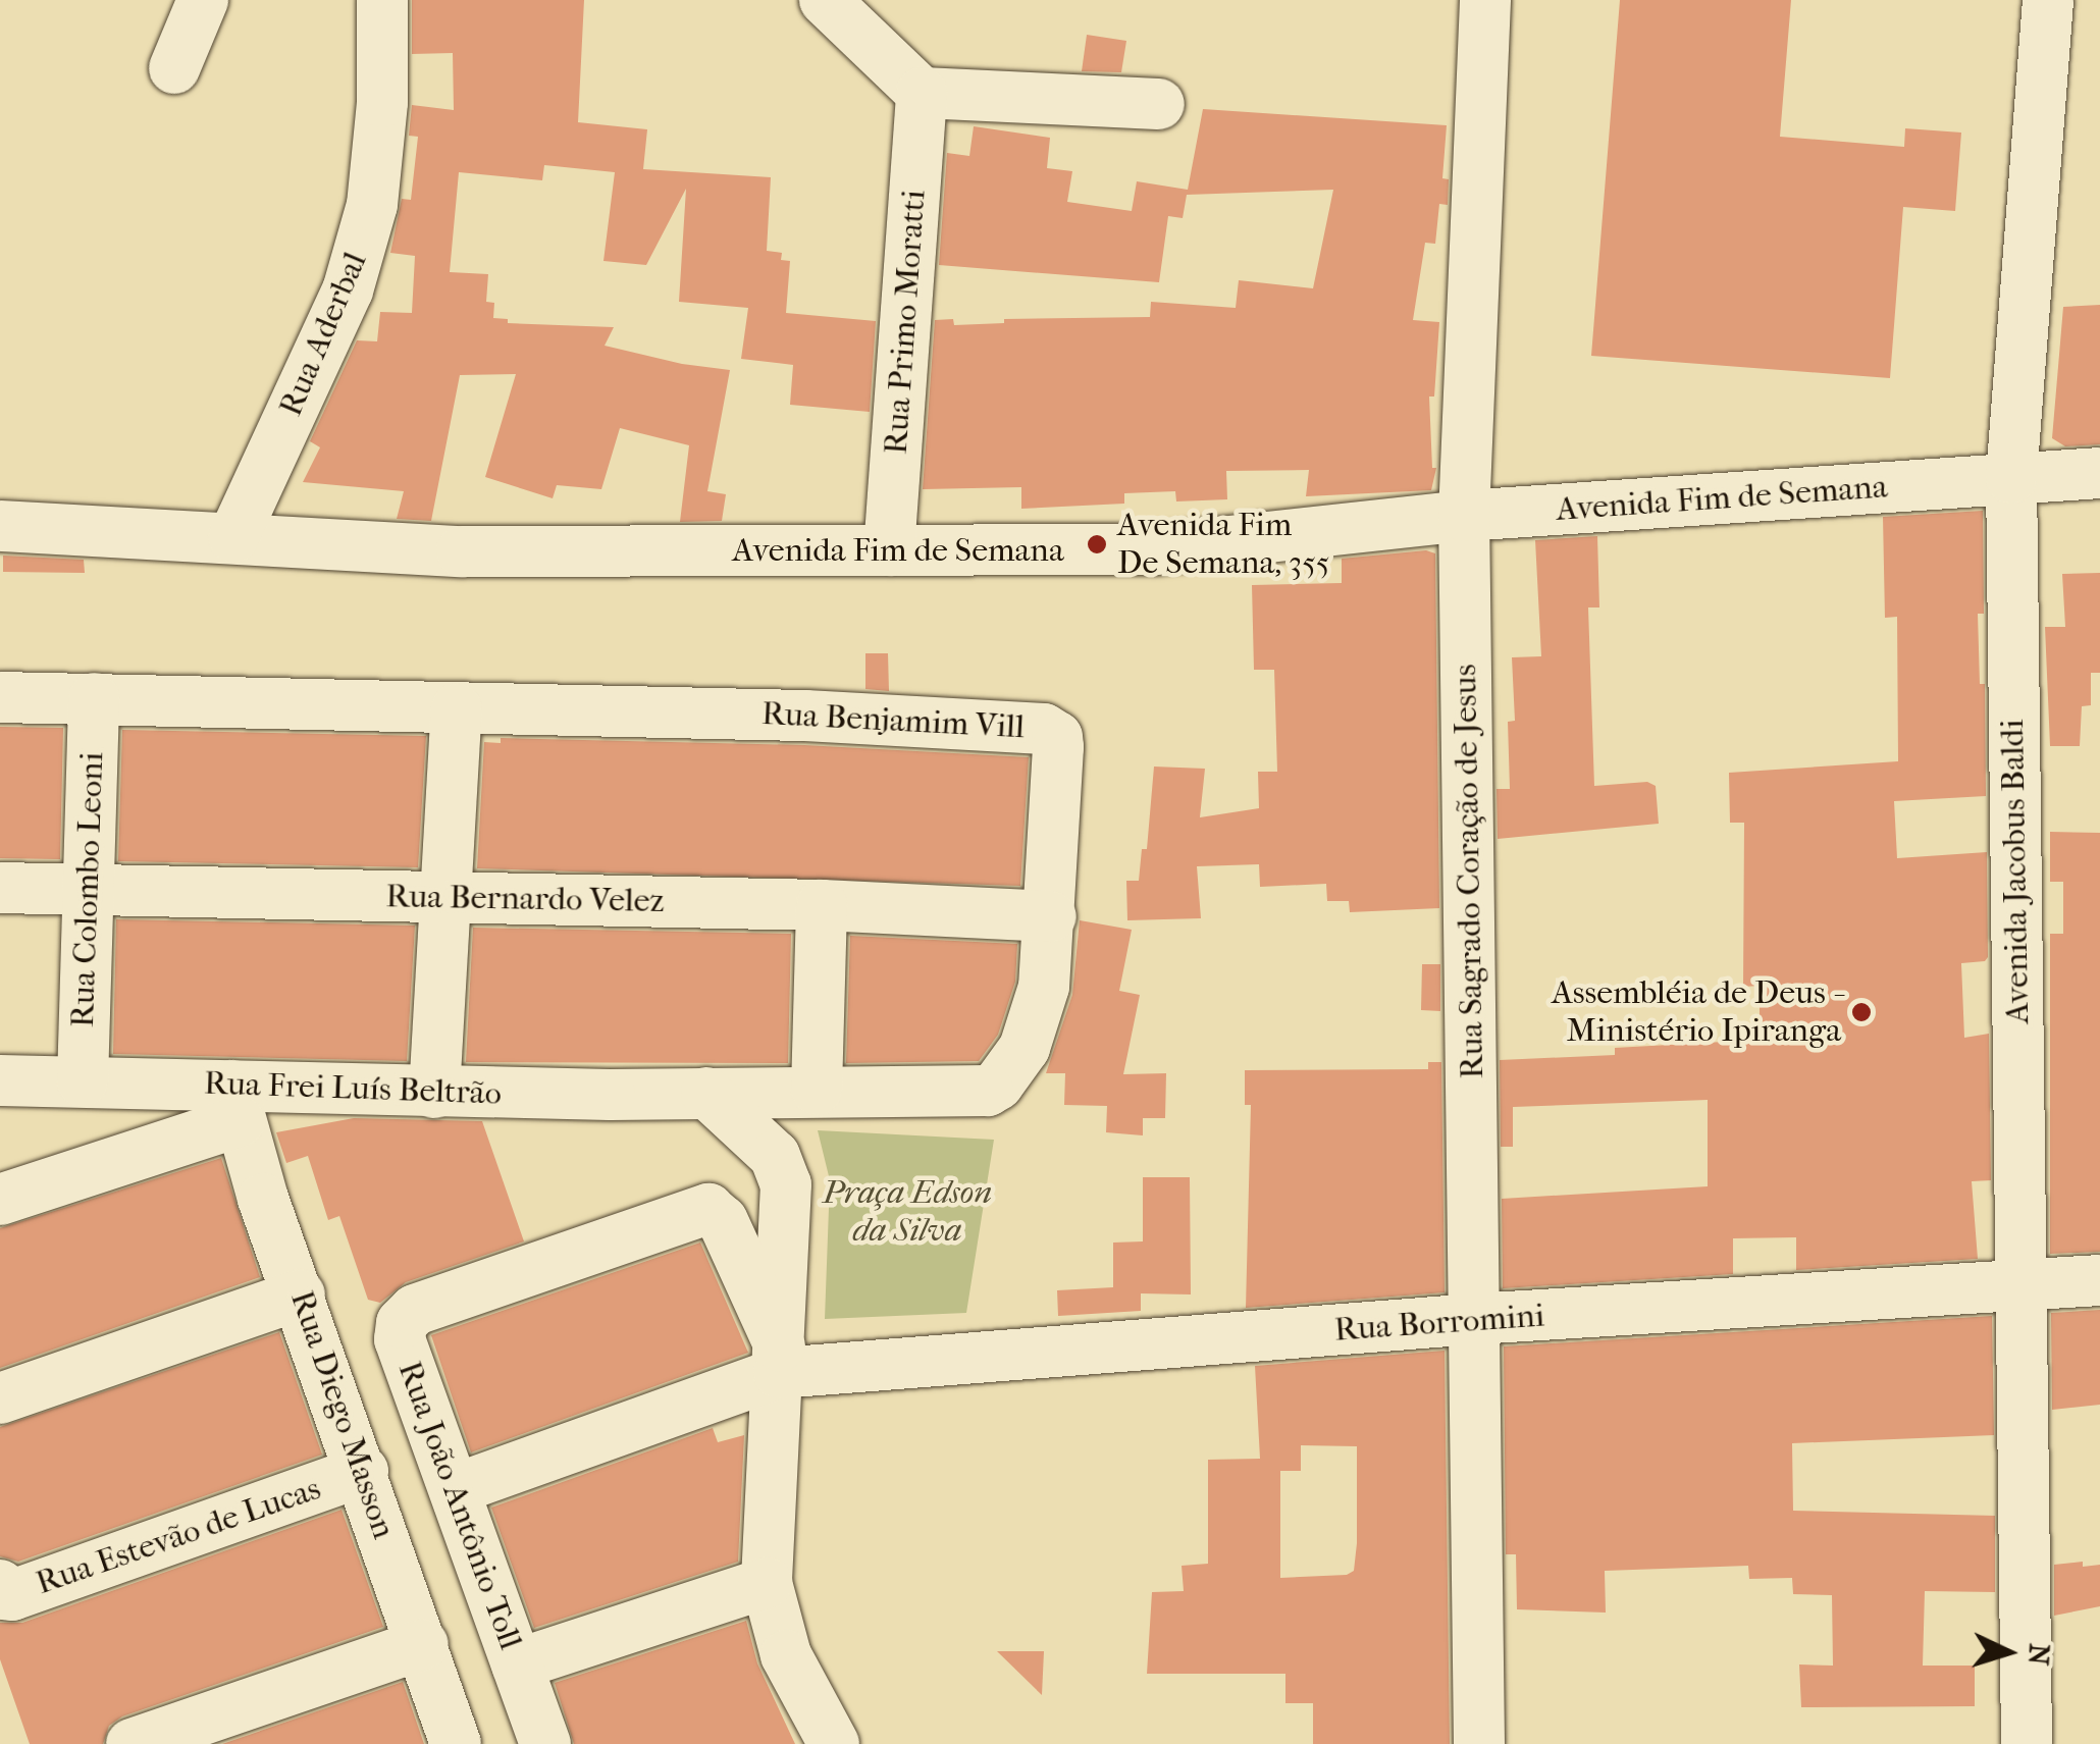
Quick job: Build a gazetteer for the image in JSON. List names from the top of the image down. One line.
{"streets":{"street":["Rua Primo Moratti","Rua Aderbal","Avenida Fim de Semana","Rua Benjamim Vill","Rua Sagrado Coração de Jesus","Avenida Jacobus Baldi","Rua Colombo Leoni","Rua Bernardo Velez","Rua Frei Luís Beltrão","Rua Borromini","Rua Diego Masson","Rua João Antônio Toll","Rua Estevão de Lucas"]},"crossings":[["Rua Primo Moratti","Avenida Fim de Semana"],["Rua Aderbal","Avenida Fim de Semana"],["Avenida Fim de Semana","Rua Sagrado Coração de Jesus"],["Avenida Fim de Semana","Avenida Jacobus Baldi"],["Rua Benjamim Vill","Rua Colombo Leoni"],["Rua Benjamim Vill","Rua Bernardo Velez"],["Rua Benjamim Vill","Rua Frei Luís Beltrão"],["Rua Sagrado Coração de Jesus","Rua Borromini"],["Avenida Jacobus Baldi","Rua Borromini"],["Rua Colombo Leoni","Rua Bernardo Velez"],["Rua Colombo Leoni","Rua Frei Luís Beltrão"],["Rua Frei Luís Beltrão","Rua Diego Masson"],["Rua Borromini","Rua João Antônio Toll"],["Rua Diego Masson","Rua Estevão de Lucas"]],"parks":["Praça Edson da Silva"],"places":["Avenida Fim De Semana, 355","Assembléia de Deus - Ministério Ipiranga"],"north":"right"}
